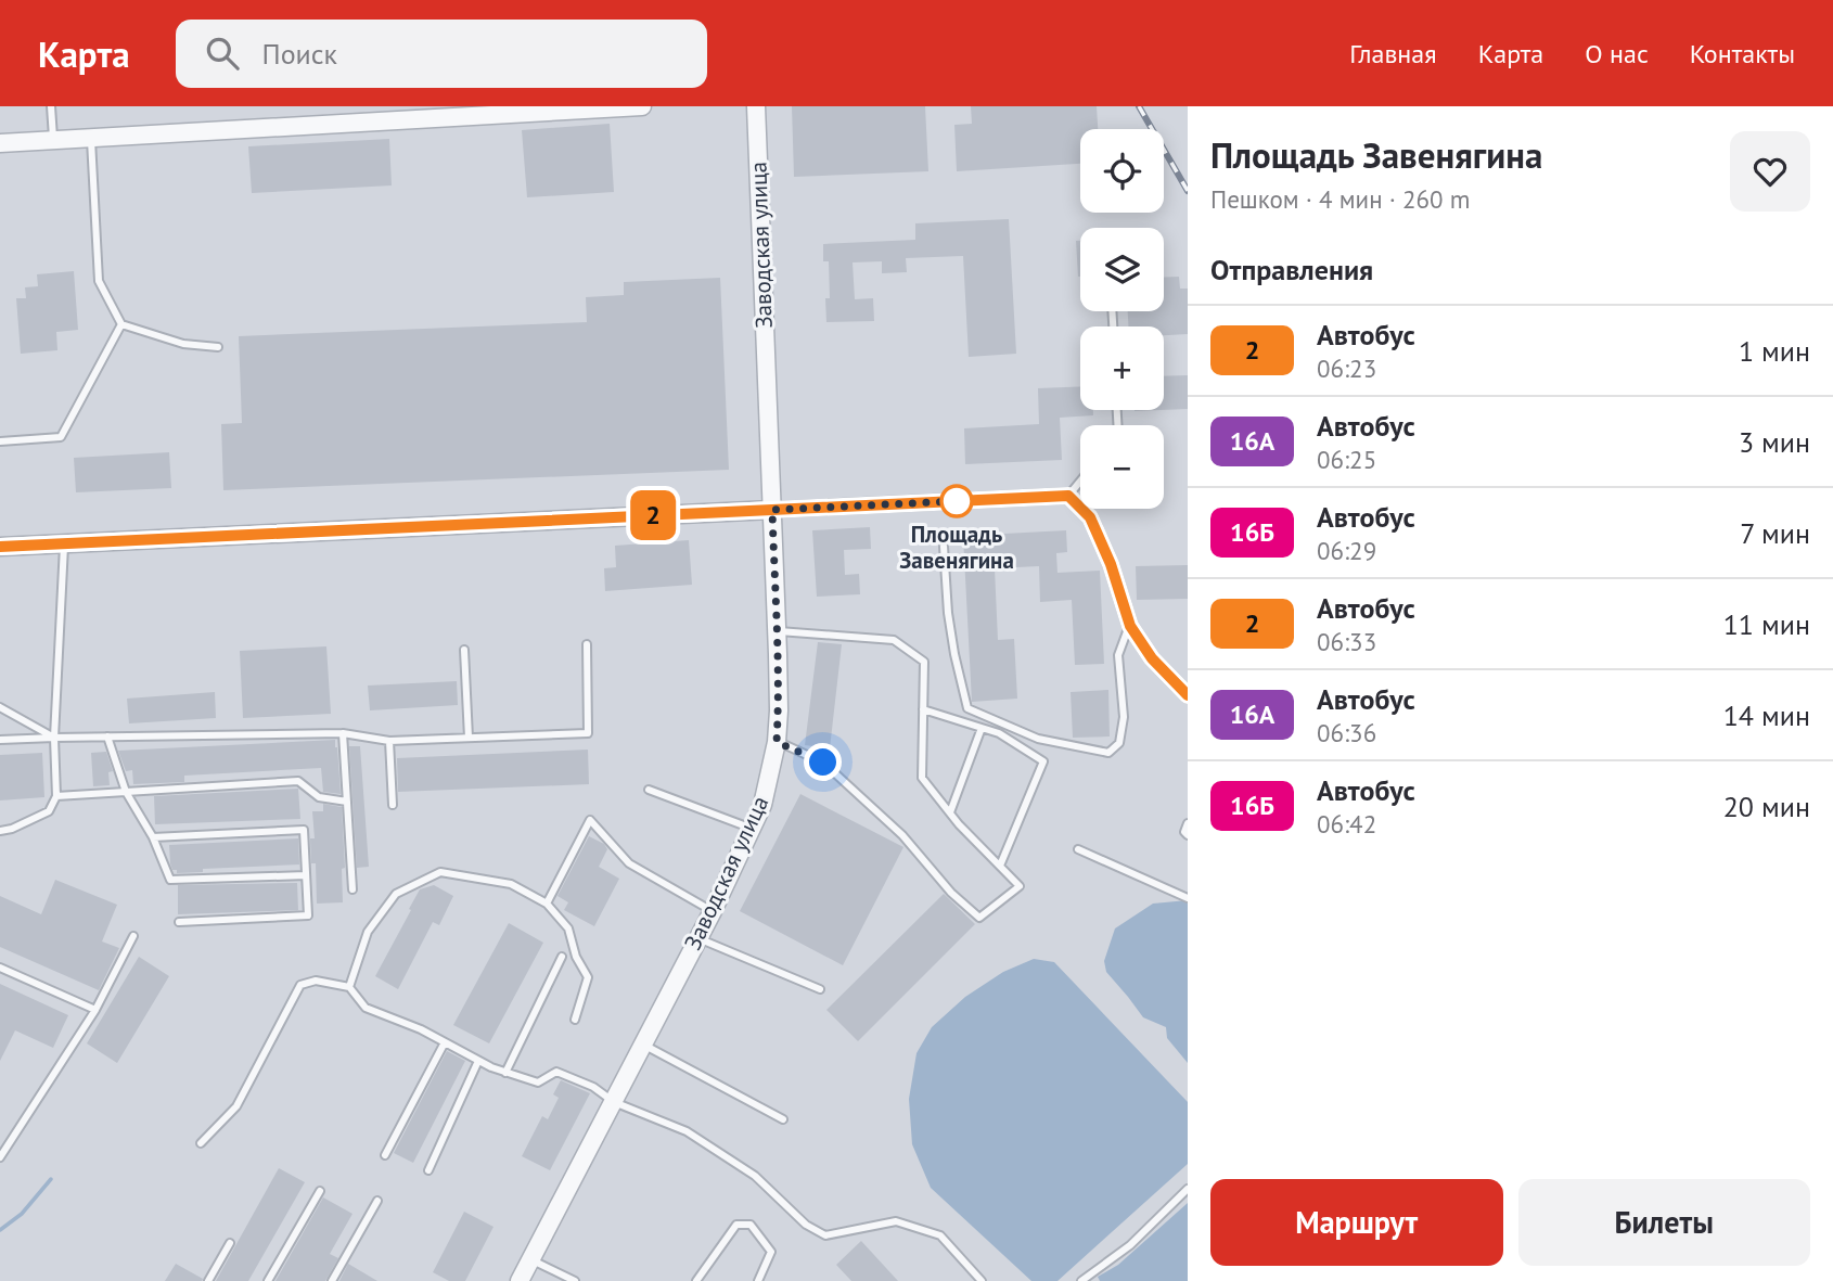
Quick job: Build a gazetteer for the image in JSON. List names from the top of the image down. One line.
{"streets":{"street":["Заводская улица"]},"places":["Площадь Завенягина"],"lines":["bus line 2"],"page":{"header":"Карта","search":"Поиск","nav":["Главная","Карта","О нас","Контакты"],"on_map":"2","heading":[["Площадь Завенягина","Пешком · 4 мин · 260 m"],"Отправления"],"map_buttons":["+","−"],"list":[{"mark":"2","name":"Автобус","note":"06:23","value":"1 мин"},{"mark":"16А","name":"Автобус","note":"06:25","value":"3 мин"},{"mark":"16Б","name":"Автобус","note":"06:29","value":"7 мин"},{"mark":"2","name":"Автобус","note":"06:33","value":"11 мин"},{"mark":"16А","name":"Автобус","note":"06:36","value":"14 мин"},{"mark":"16Б","name":"Автобус","note":"06:42","value":"20 мин"}],"buttons":["Маршрут","Билеты"]}}
